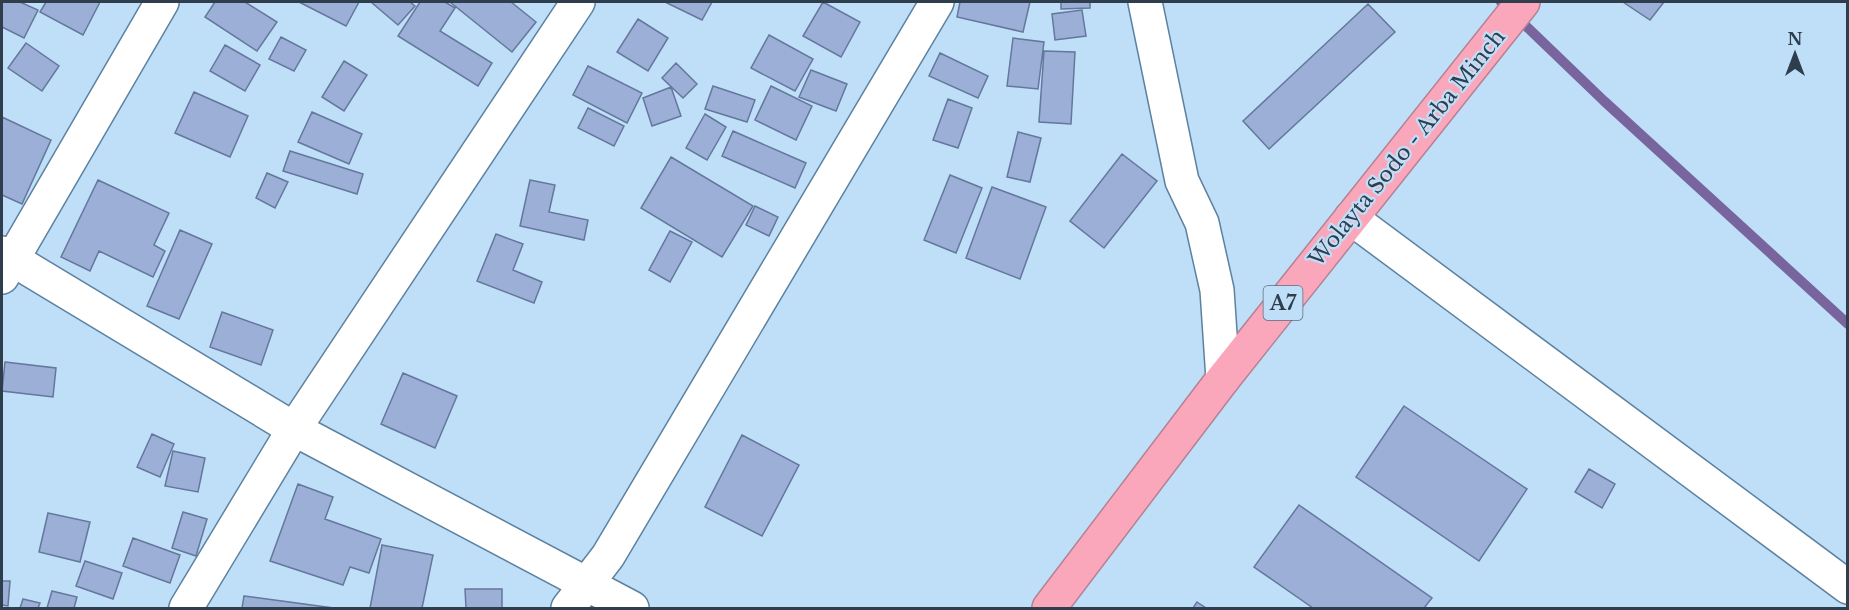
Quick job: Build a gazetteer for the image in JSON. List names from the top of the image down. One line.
{"streets":{"highway":["Wolayta Sodo - Arba Minch","A7"]},"north":"top"}
